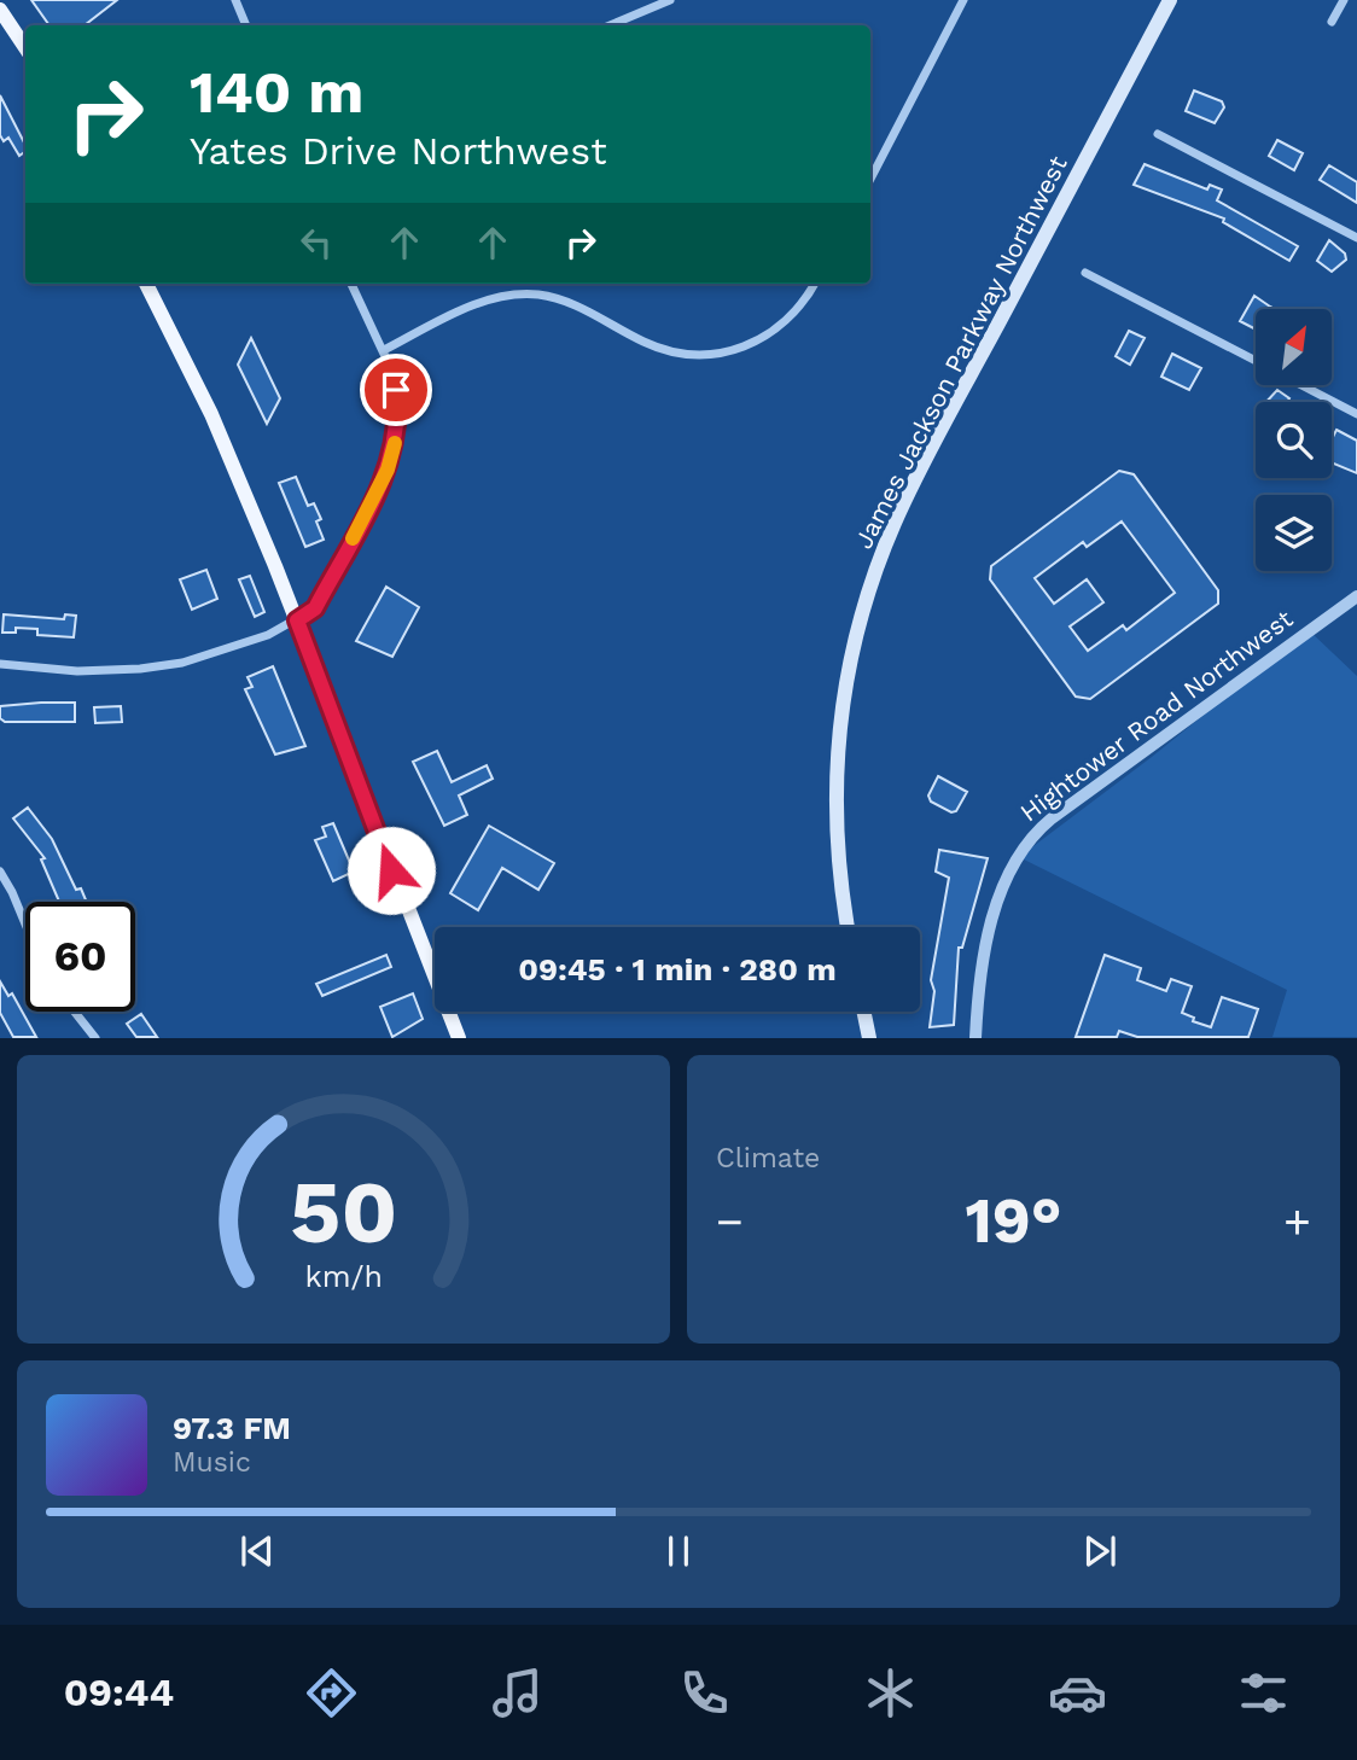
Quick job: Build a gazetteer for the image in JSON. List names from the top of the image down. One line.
{"streets":{"main road":["James Jackson Parkway Northwest"],"street":["Hightower Road Northwest"]},"north":"top right","page":{"turn":["140 m","Yates Drive Northwest"],"limit":"60","trip":"09:45 · 1 min · 280 m","tile":"Climate","heat":["−","19°","+"],"song":["97.3 FM","Music"],"tabs":"09:44","gauge":["50","km/h"]}}
